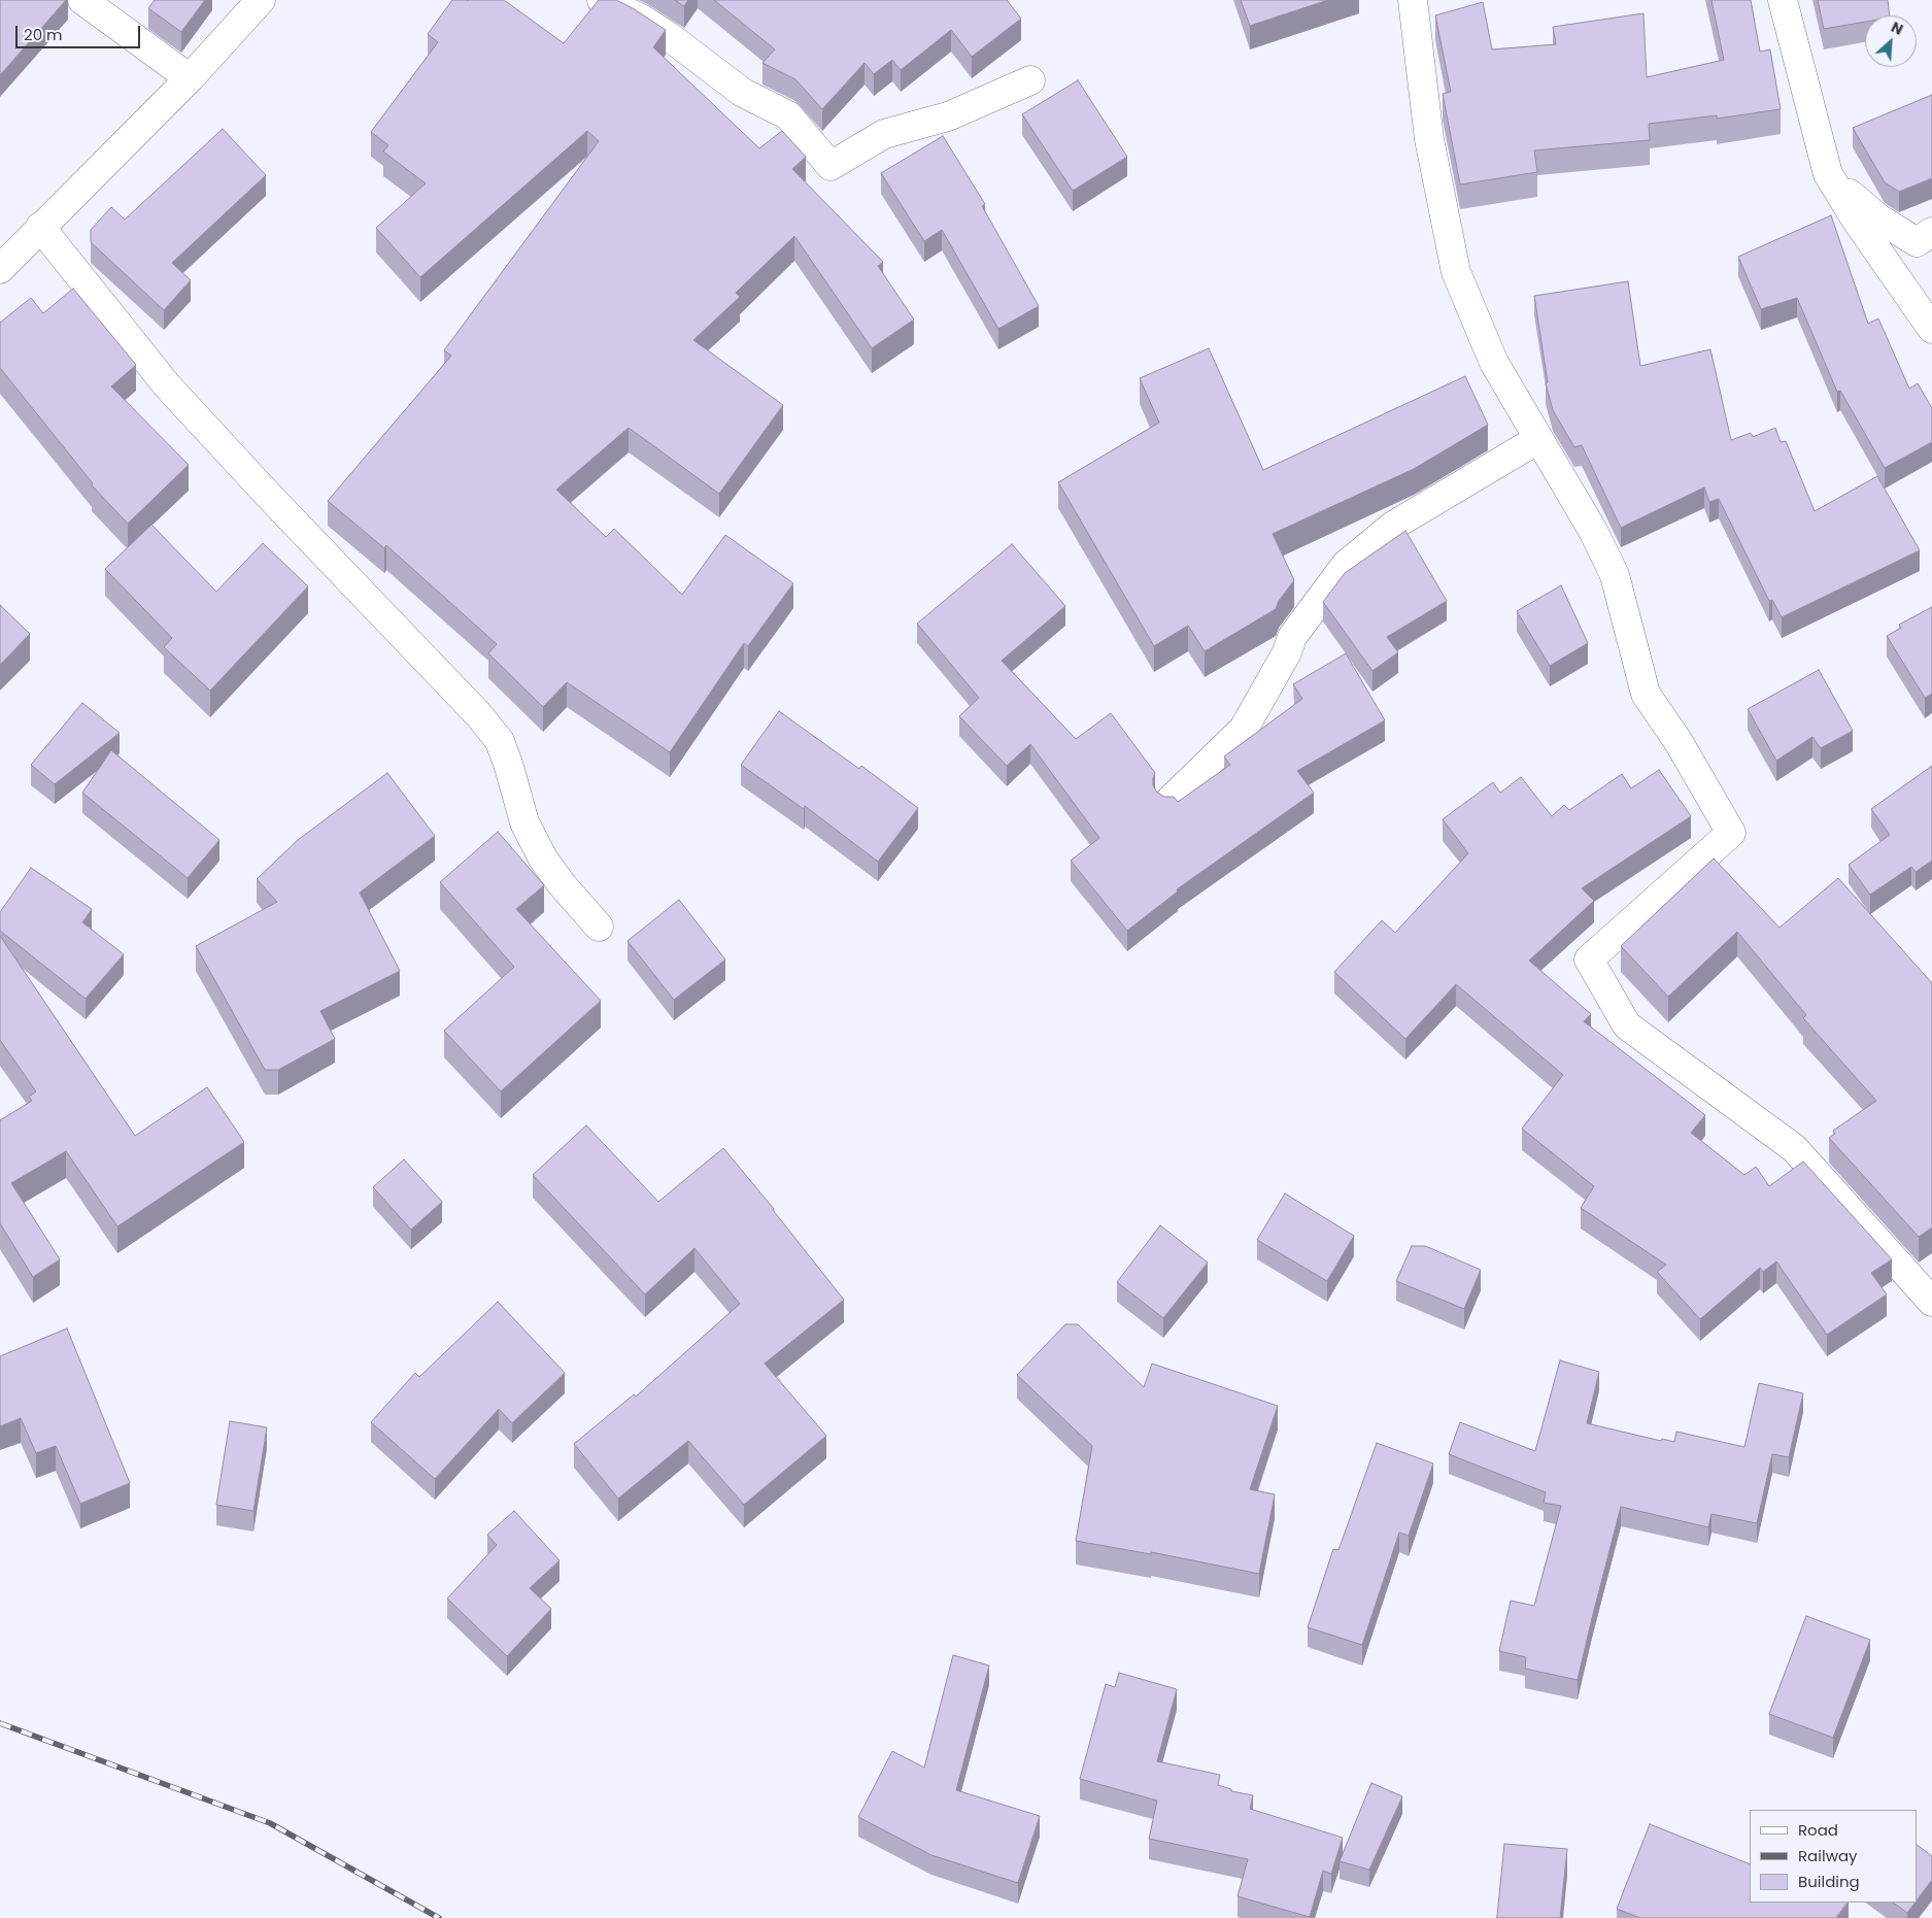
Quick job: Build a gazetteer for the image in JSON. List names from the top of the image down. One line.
{"legend":["Road","Railway","Building"],"scale_bar":"20 m","north":"top right"}
